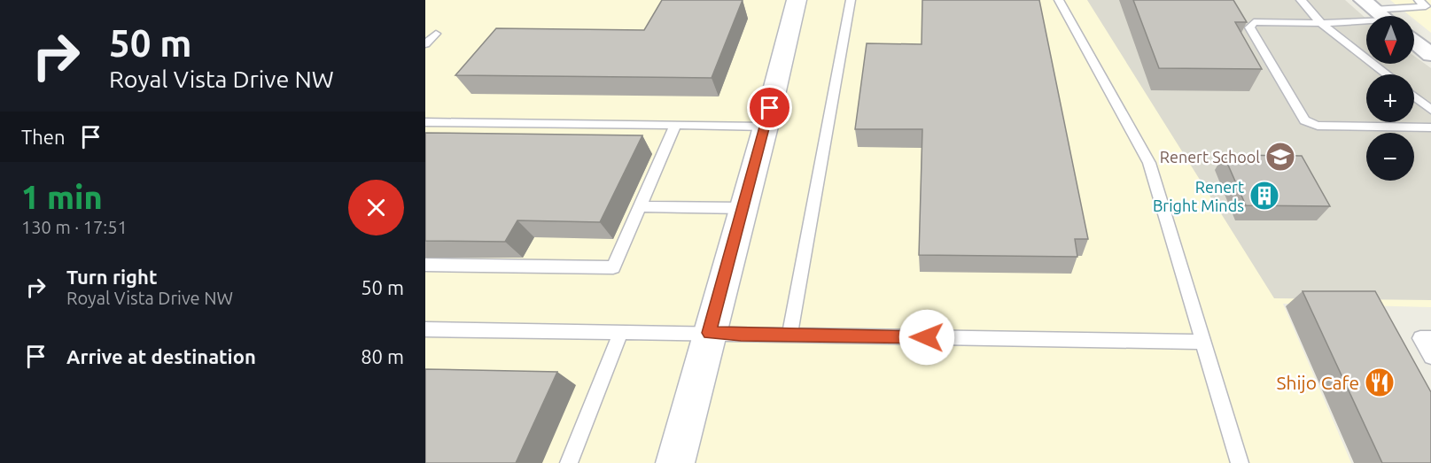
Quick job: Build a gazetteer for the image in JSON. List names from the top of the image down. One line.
{"places":{"school or university":["Renert School"],"building":["Renert Bright Minds"],"restaurant":["Shijo Cafe"]},"north":"bottom","page":{"turn":["50 m","Royal Vista Drive NW"],"map_buttons":["+","−"],"then":"Then","heading":["1 min","130 m · 17:51"],"list":[{"name":"Turn right","note":"Royal Vista Drive NW","value":"50 m"},{"name":"Arrive at destination","value":"80 m"}]}}
